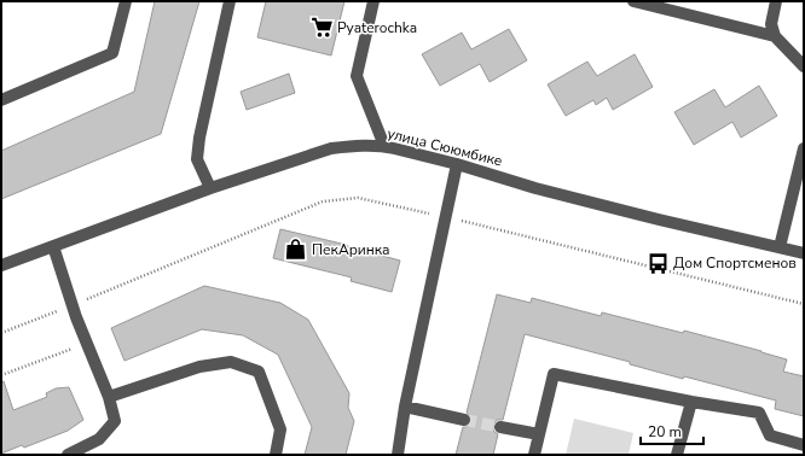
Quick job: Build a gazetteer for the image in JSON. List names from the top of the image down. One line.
{"streets":{"street":["улица Сююмбике"]},"places":{"supermarket":["Pyaterochka"],"shop":["ПекАринка"],"bus stop":["Дом Спортсменов"]},"scale_bar":"20 m"}
